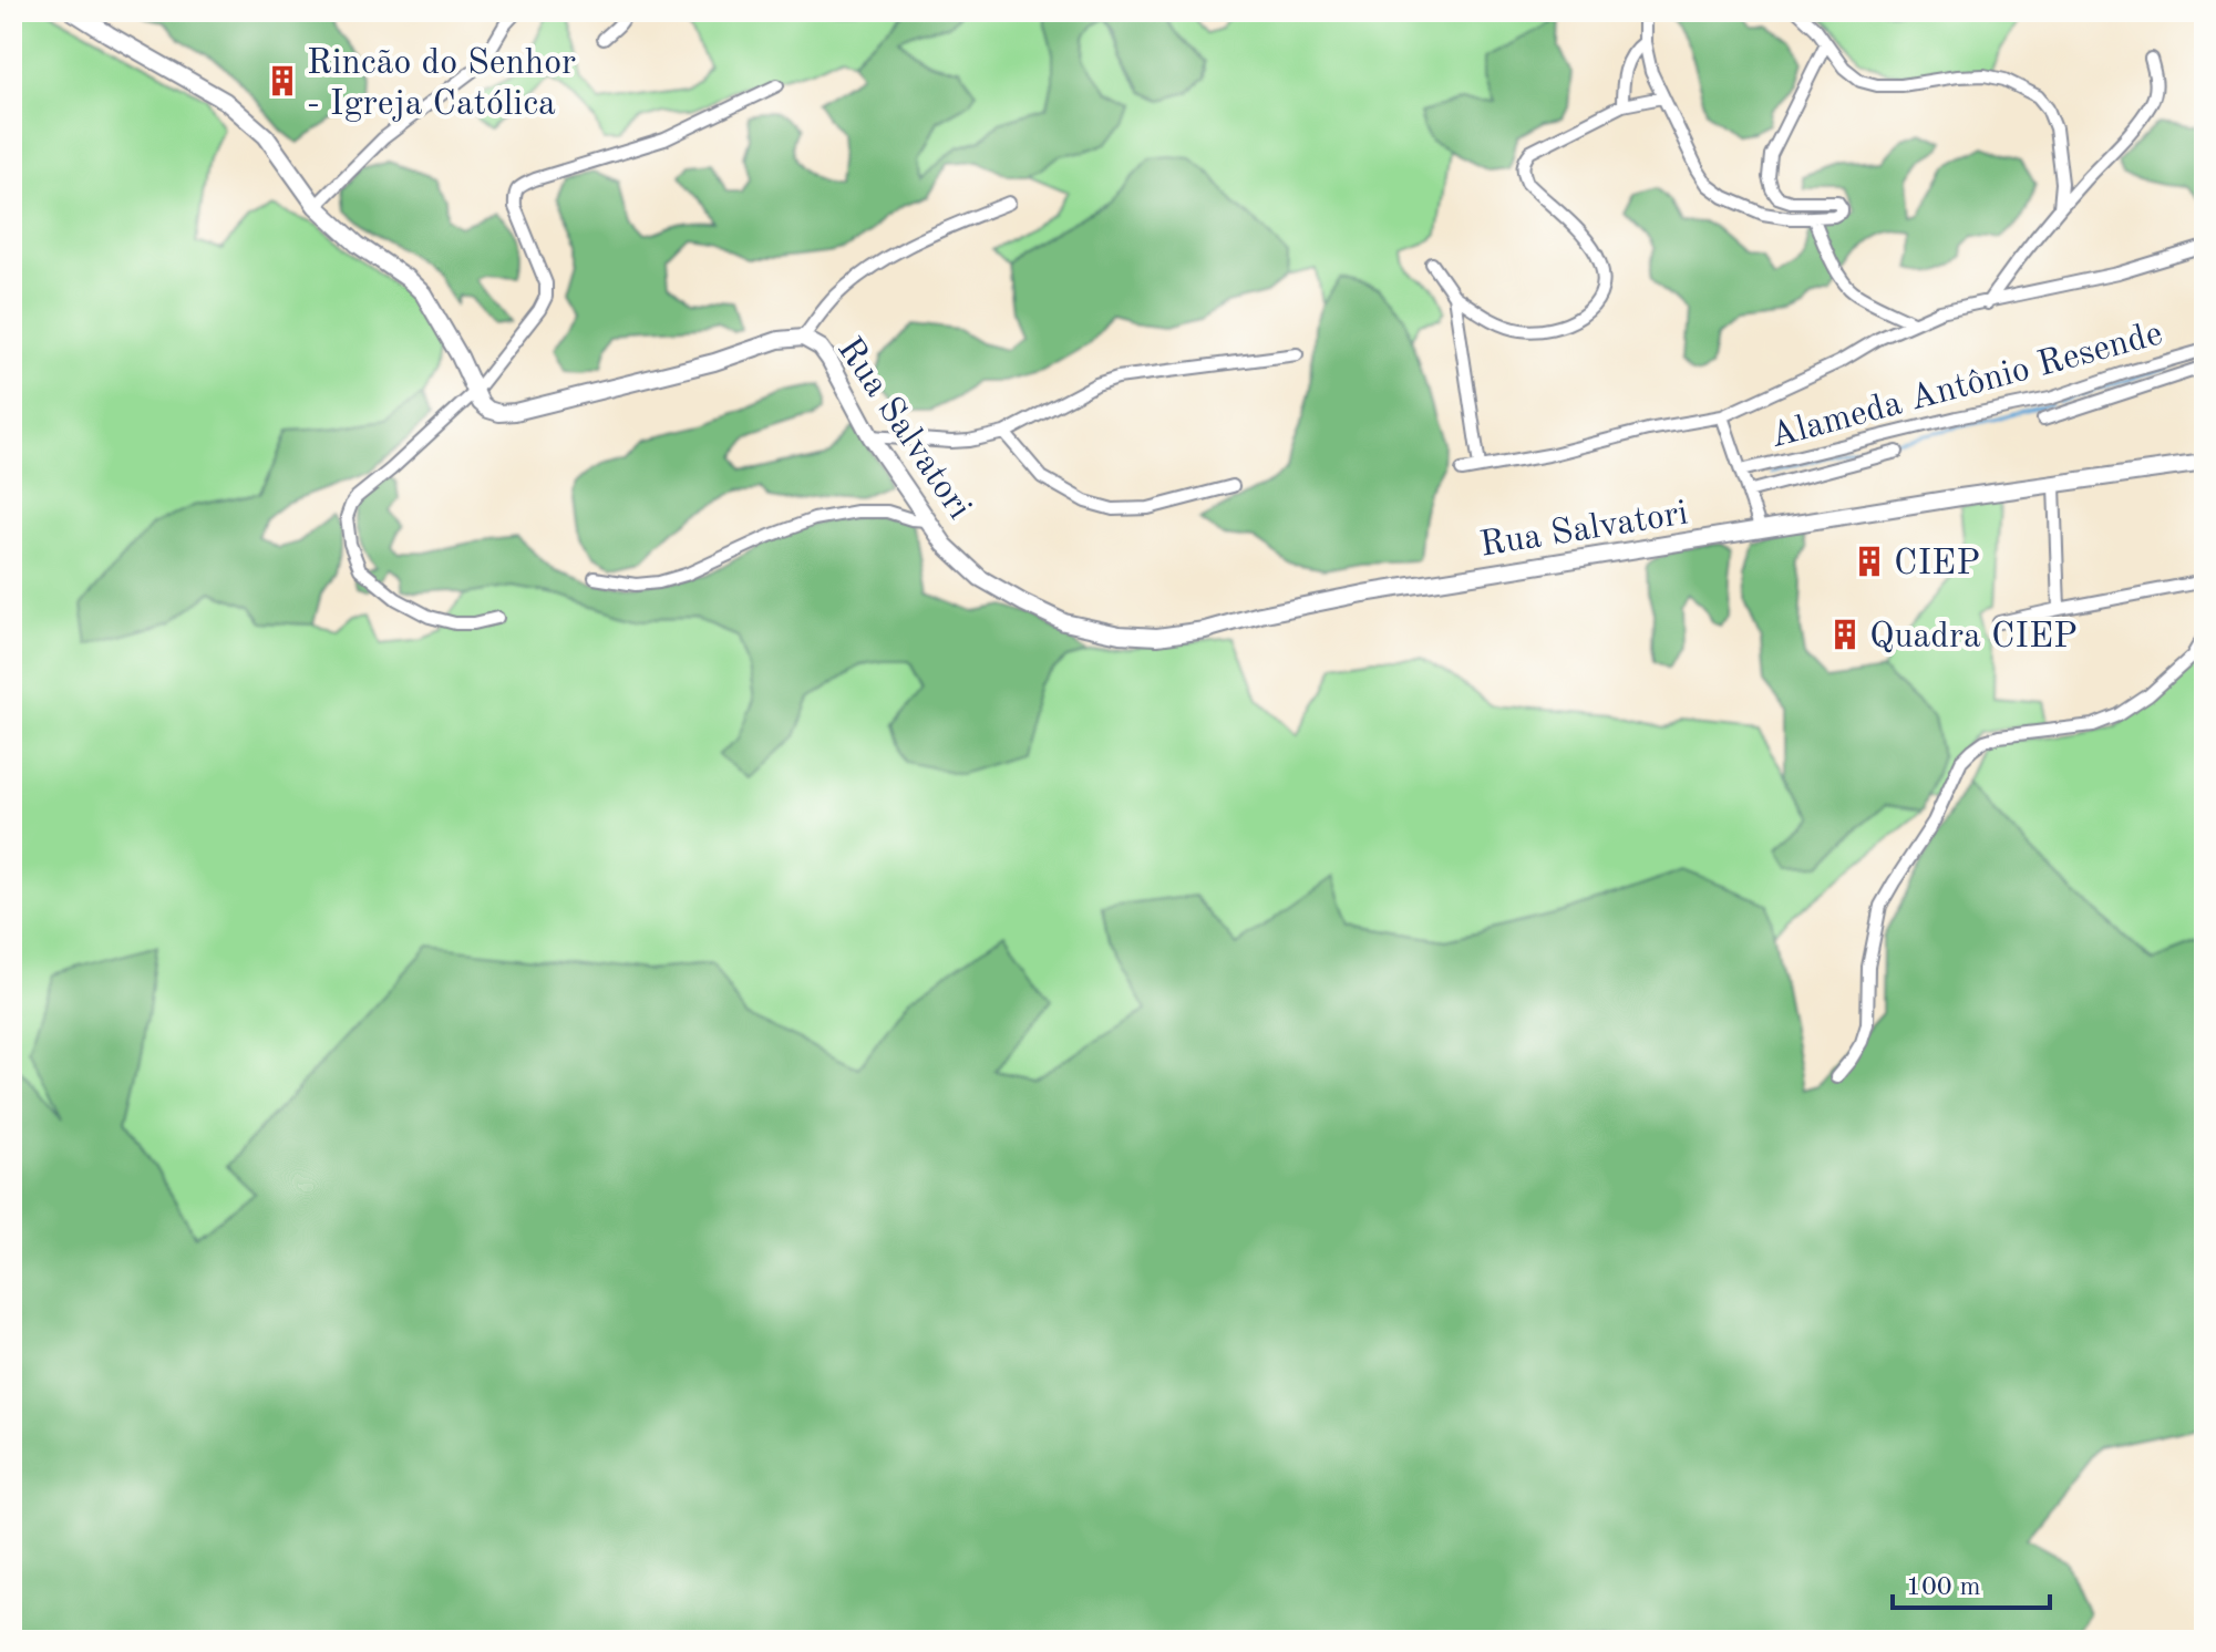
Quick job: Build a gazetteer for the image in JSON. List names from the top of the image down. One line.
{"streets":{"street":["Alameda Antônio Resende","Rua Salvatori"]},"places":{"building":["Rincão do Senhor - Igreja Católica","CIEP","Quadra CIEP"]},"scale_bar":"100 m"}
